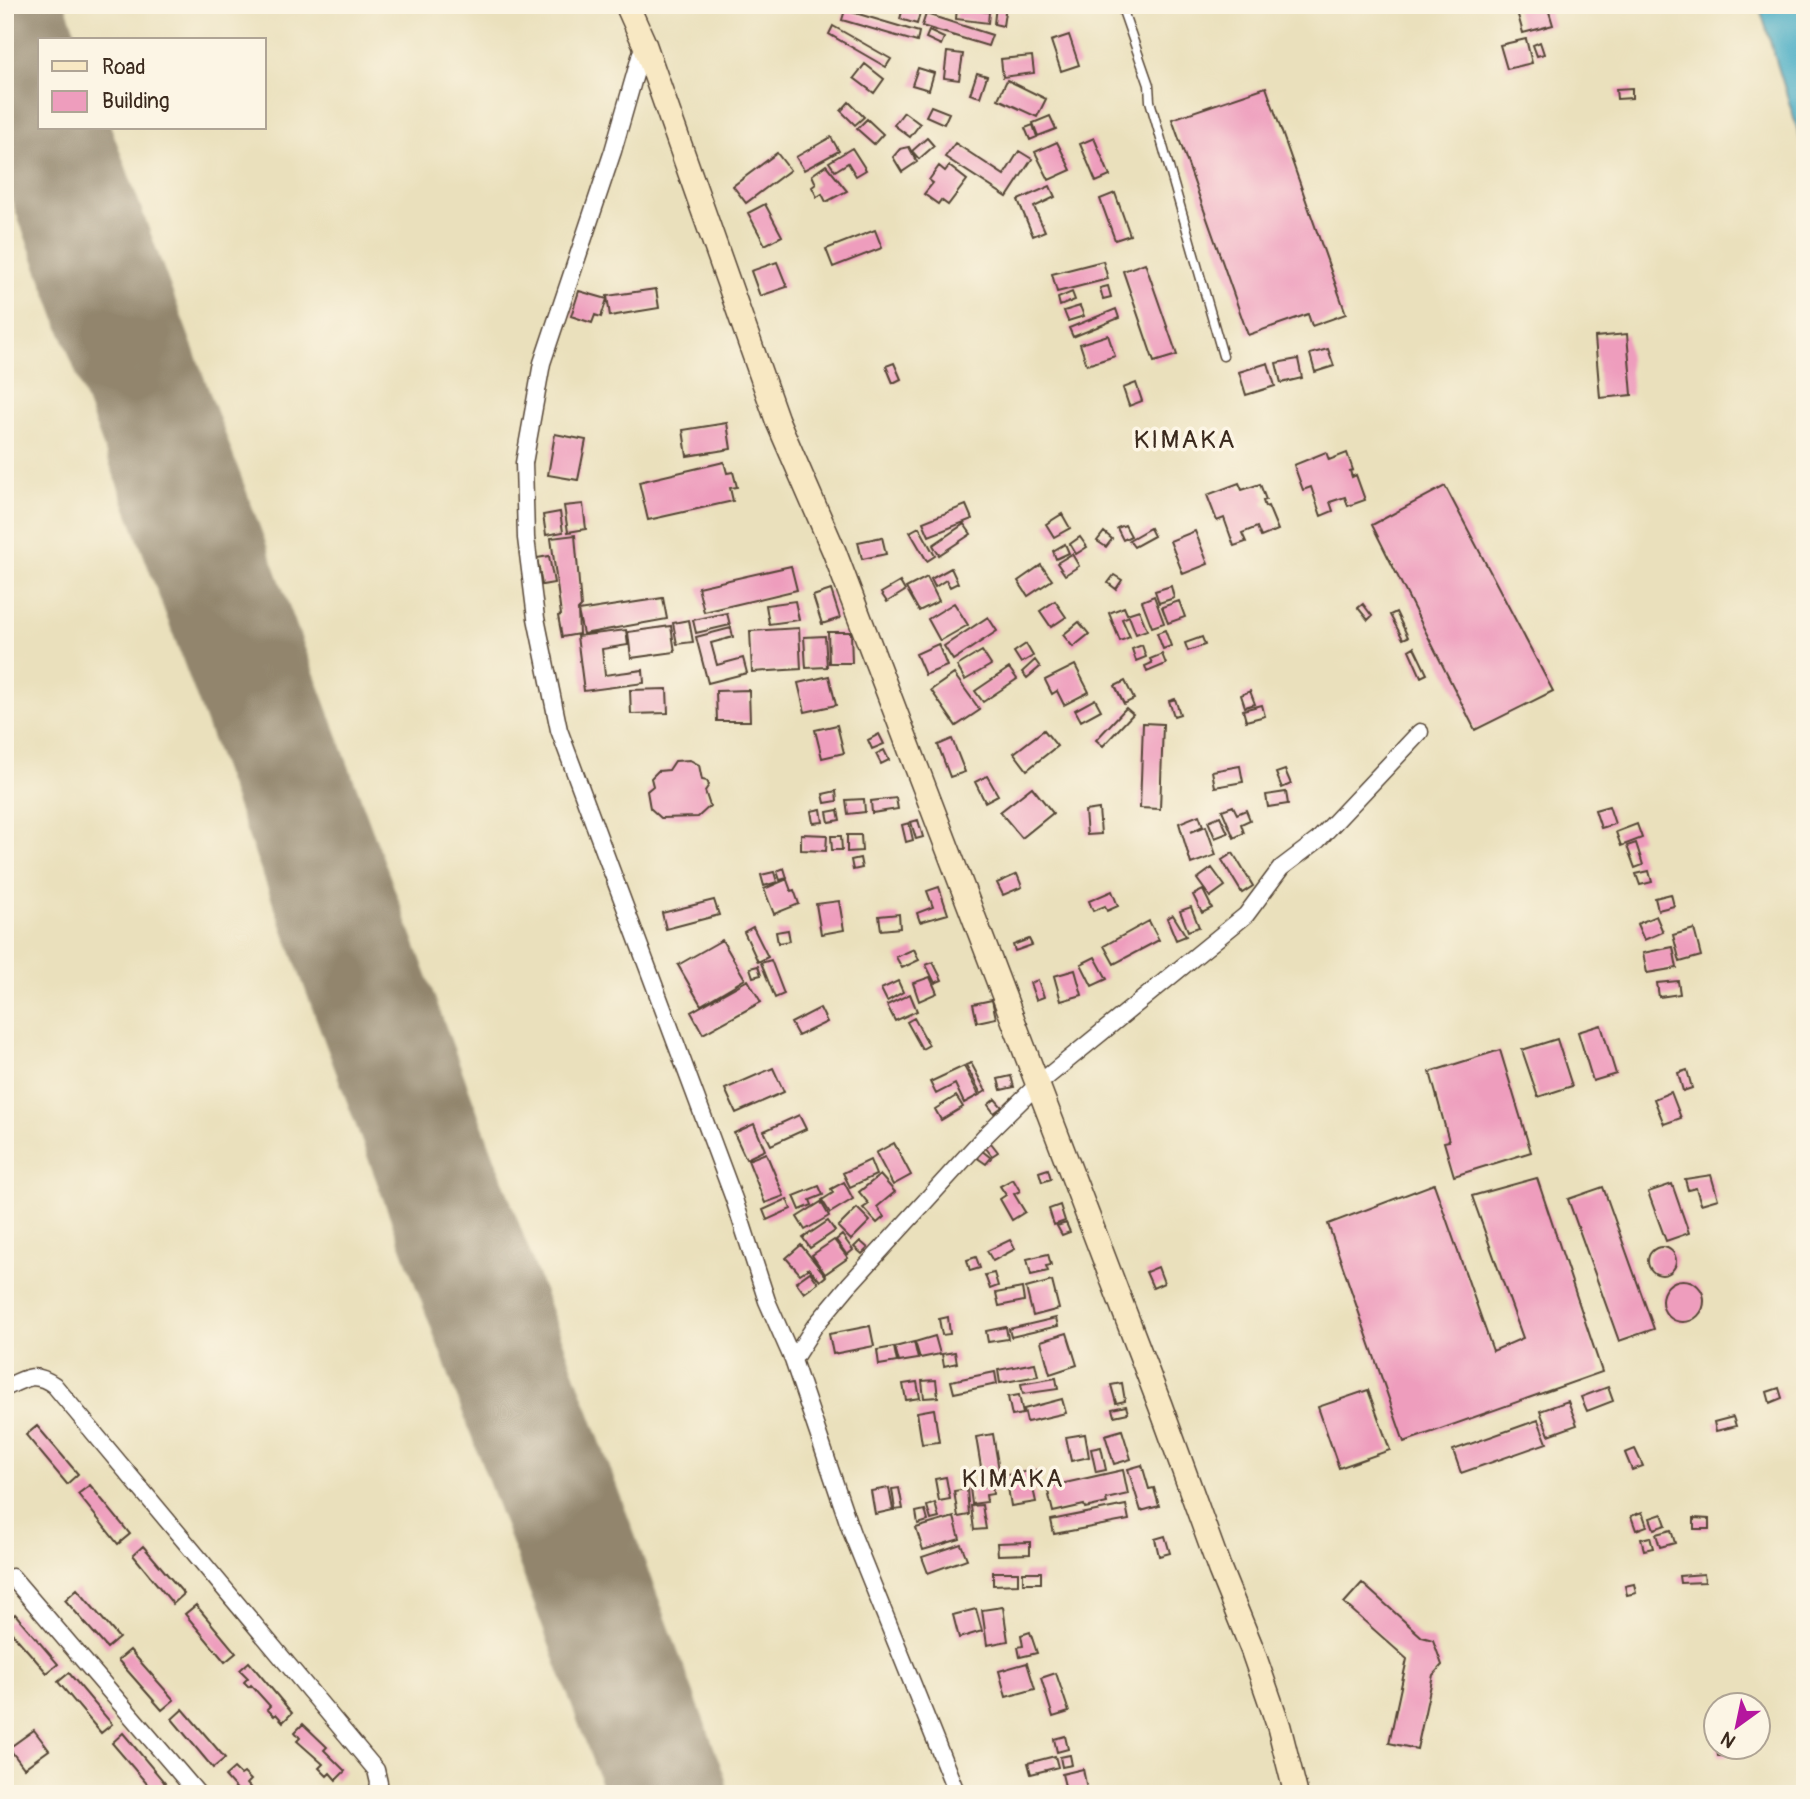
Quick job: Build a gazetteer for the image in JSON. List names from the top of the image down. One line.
{"districts":["KIMAKA","KIMAKA"],"legend":["Road","Building"],"north":"bottom left"}
